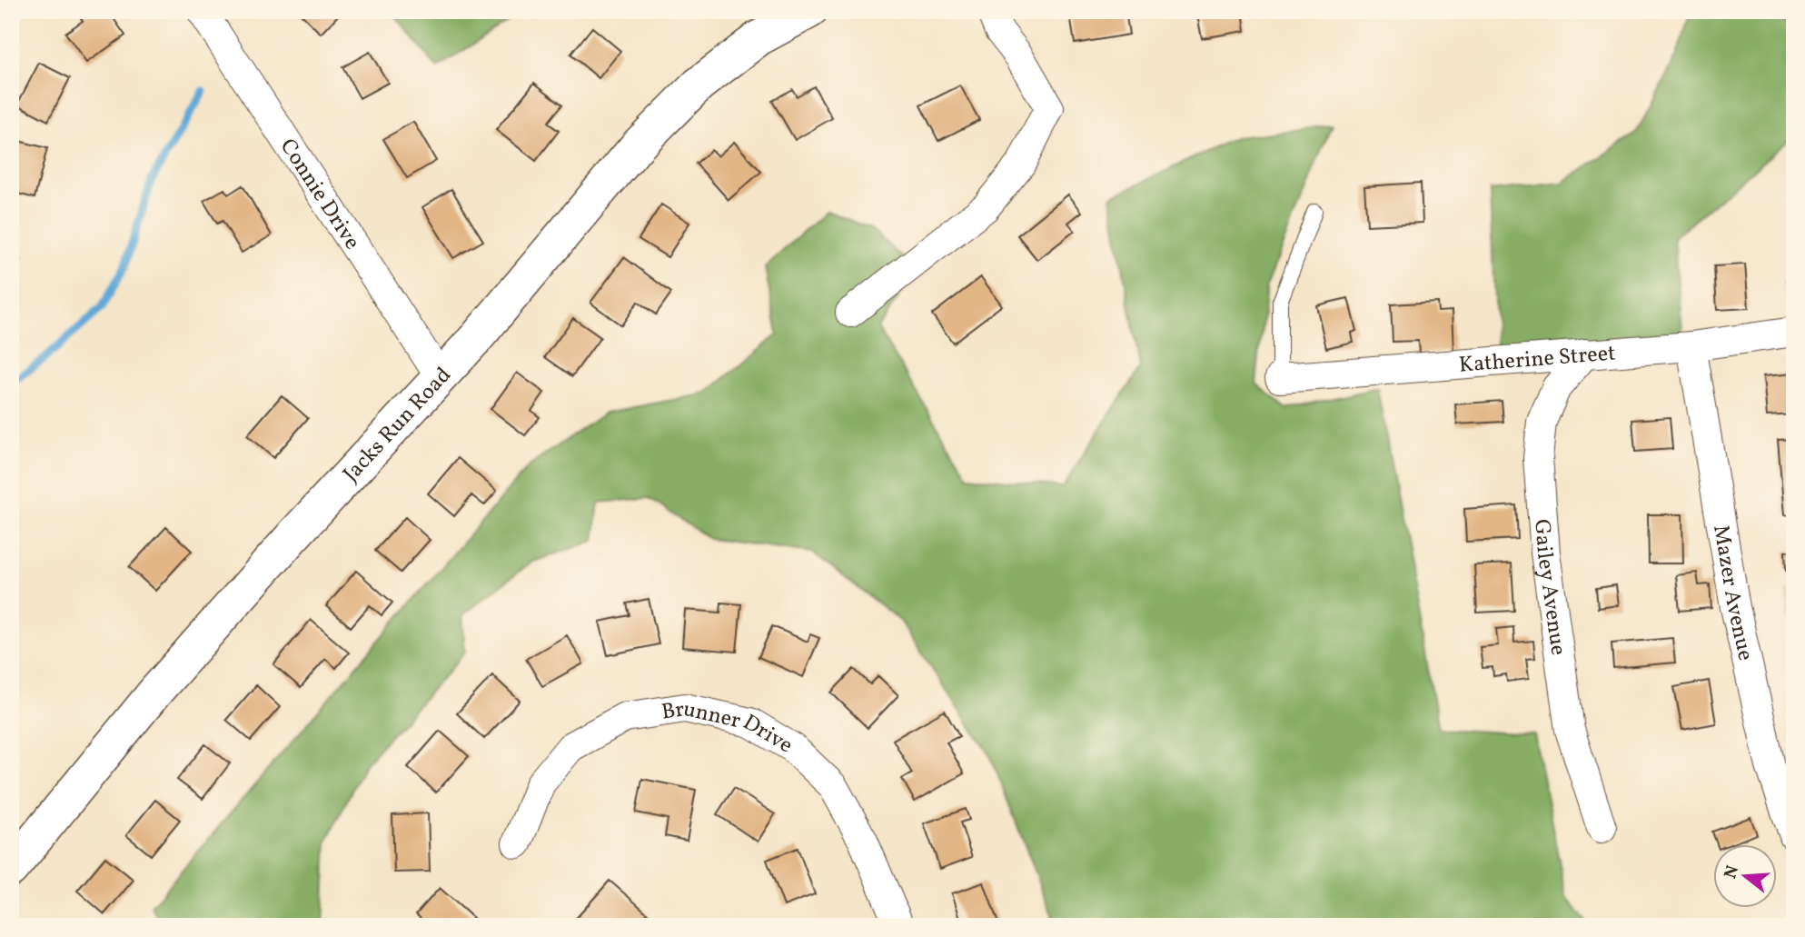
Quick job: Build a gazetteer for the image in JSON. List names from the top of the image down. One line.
{"streets":{"street":["Connie Drive","Katherine Street","Jacks Run Road","Gailey Avenue","Mazer Avenue","Brunner Drive"]},"crossings":[["Connie Drive","Jacks Run Road"],["Katherine Street","Gailey Avenue"],["Katherine Street","Mazer Avenue"]],"north":"left"}
